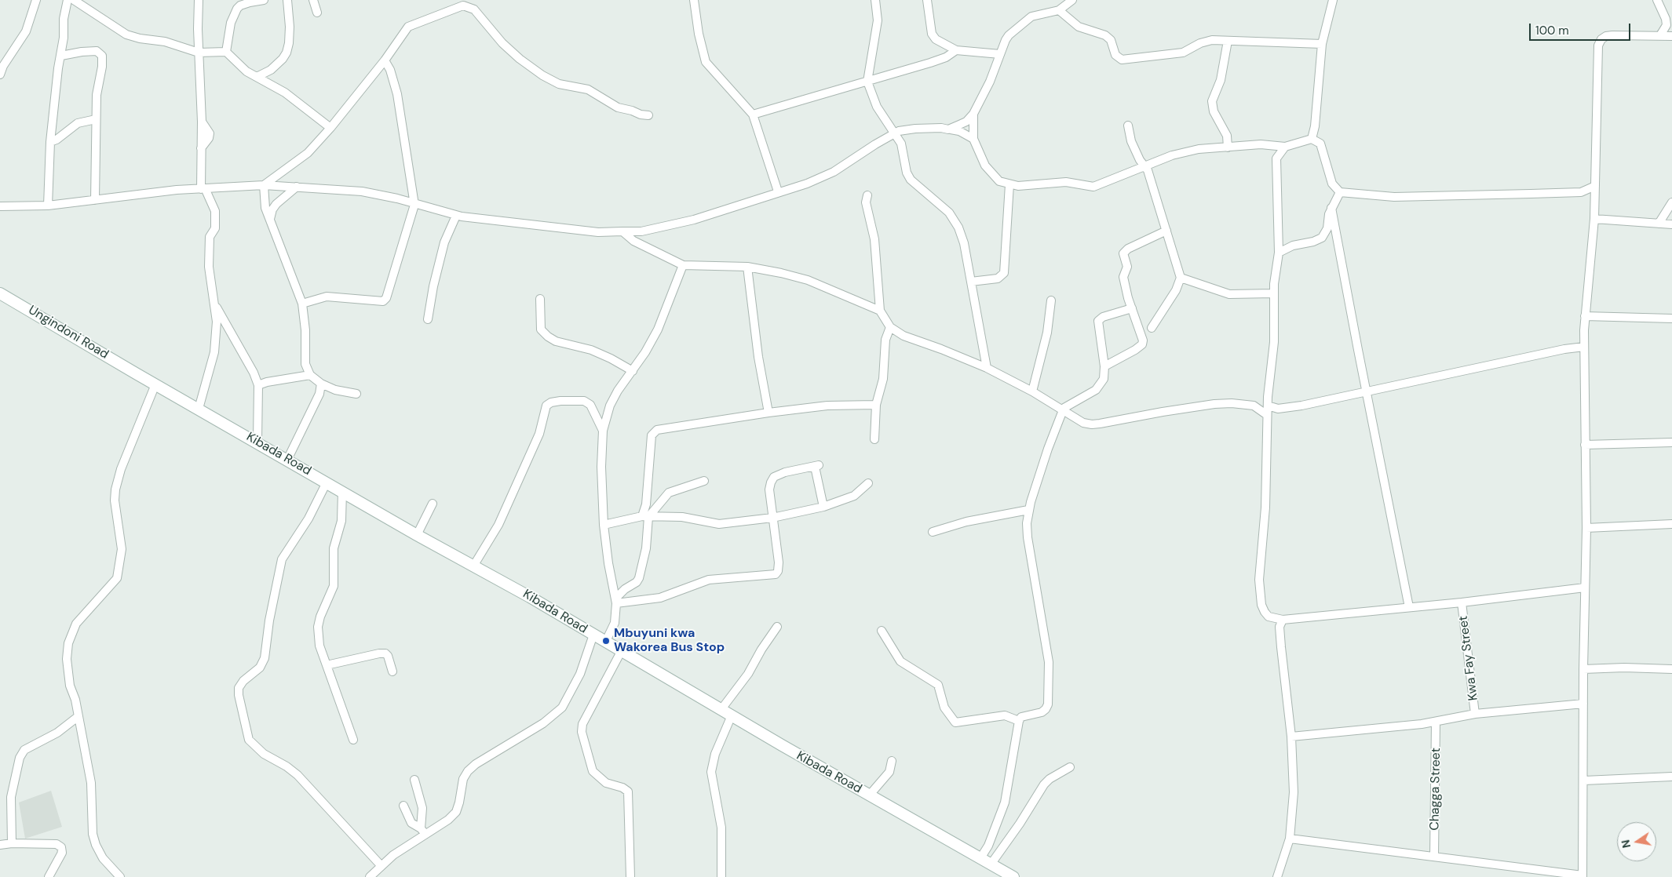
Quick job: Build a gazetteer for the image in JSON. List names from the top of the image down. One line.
{"streets":{"main road":["Ungindoni Road","Kibada Road"],"street":["Kwa Fay Street","Chagga Street"]},"crossings":[["Ungindoni Road","Kibada Road"]],"places":["Mbuyuni kwa Wakorea Bus Stop"],"scale_bar":"100 m","north":"left"}
